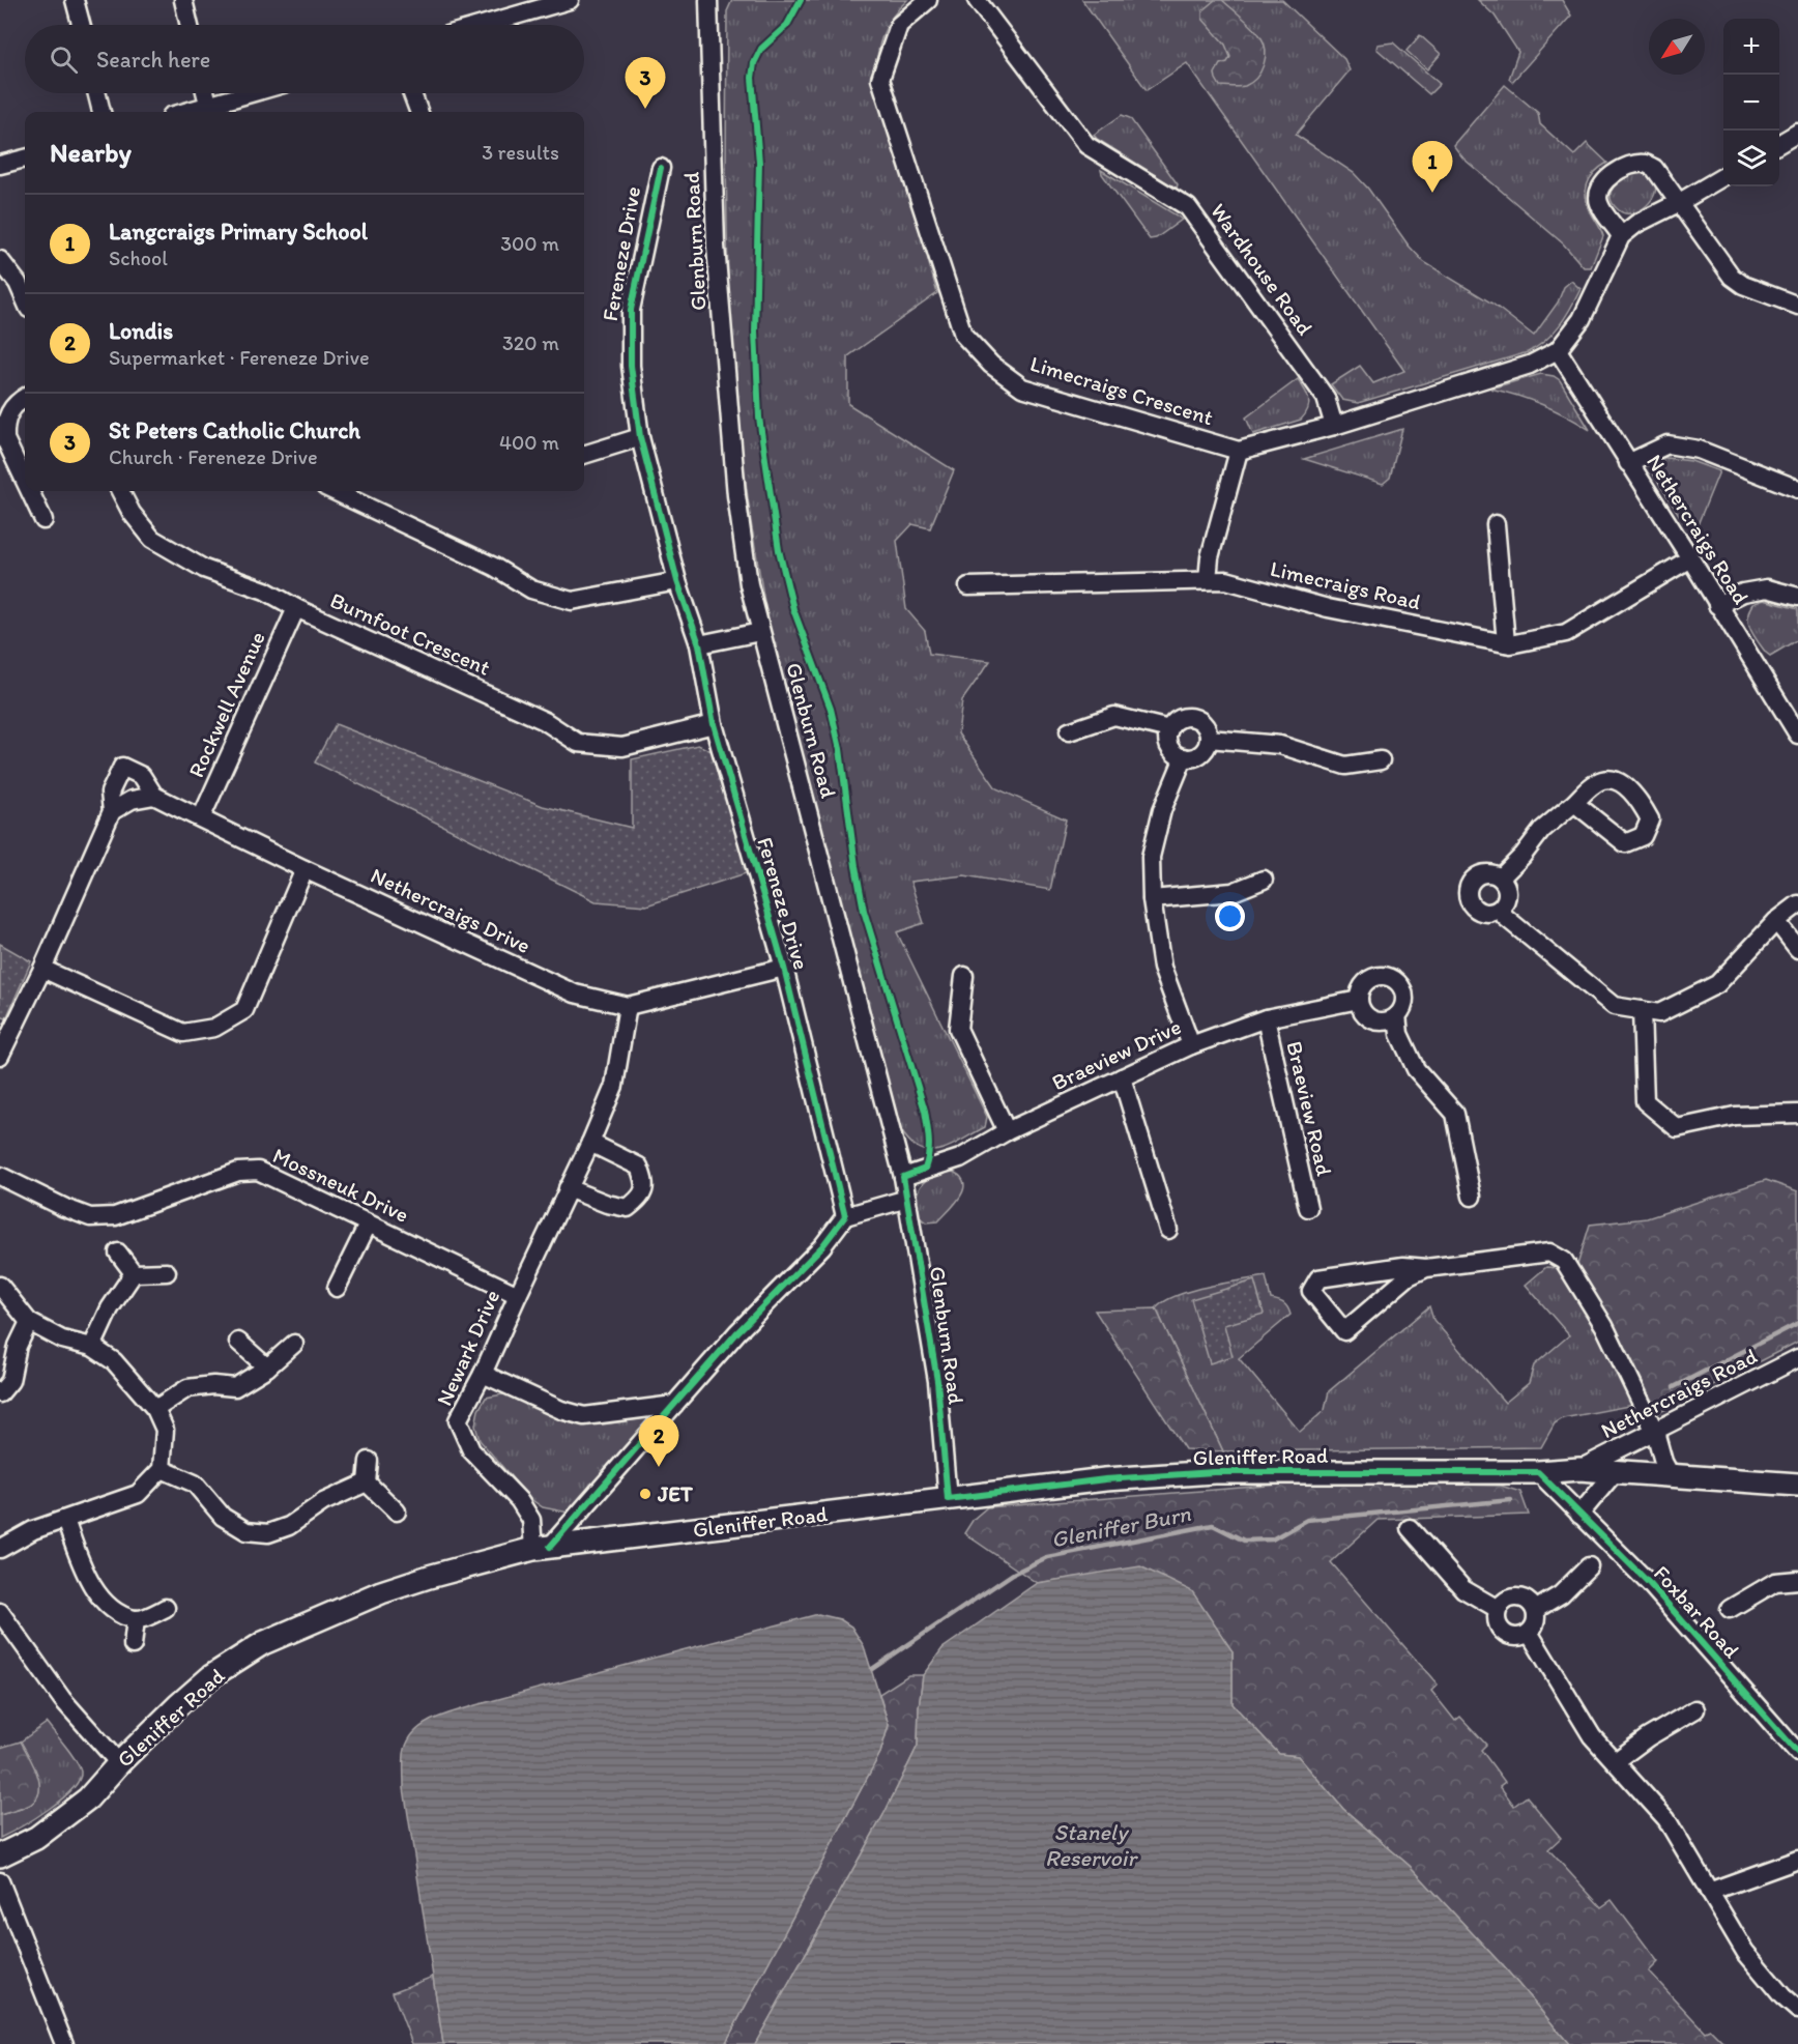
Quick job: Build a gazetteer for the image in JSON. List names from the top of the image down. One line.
{"streets":{"main road":["Gleniffer Road"],"street":["Glenburn Road","Fereneze Drive","Wardhouse Road","Limecraigs Crescent","Nethercraigs Road","Limecraigs Road","Burnfoot Crescent","Rockwell Avenue","Nethercraigs Drive","Braeview Drive","Braeview Road","Mossneuk Drive","Newark Drive","Foxbar Road"]},"crossings":[["Glenburn Road","Braeview Drive"],["Glenburn Road","Gleniffer Road"],["Fereneze Drive","Burnfoot Crescent"],["Fereneze Drive","Nethercraigs Drive"],["Nethercraigs Road","Limecraigs Road"],["Nethercraigs Road","Gleniffer Road"],["Burnfoot Crescent","Rockwell Avenue"],["Rockwell Avenue","Nethercraigs Drive"],["Nethercraigs Drive","Newark Drive"],["Braeview Drive","Braeview Road"],["Mossneuk Drive","Newark Drive"],["Newark Drive","Gleniffer Road"],["Gleniffer Road","Foxbar Road"]],"water":["Gleniffer Burn","Stanely Reservoir"],"places":["JET"],"north":"bottom left","page":{"map_buttons":["+","−"],"search":"Search here","pins":["3","1","2"],"heading":["Nearby","3 results"],"list":[{"mark":"1","name":"Langcraigs Primary School","note":"School","value":"300 m"},{"mark":"2","name":"Londis","note":"Supermarket · Fereneze Drive","value":"320 m"},{"mark":"3","name":"St Peters Catholic Church","note":"Church · Fereneze Drive","value":"400 m"}]}}
